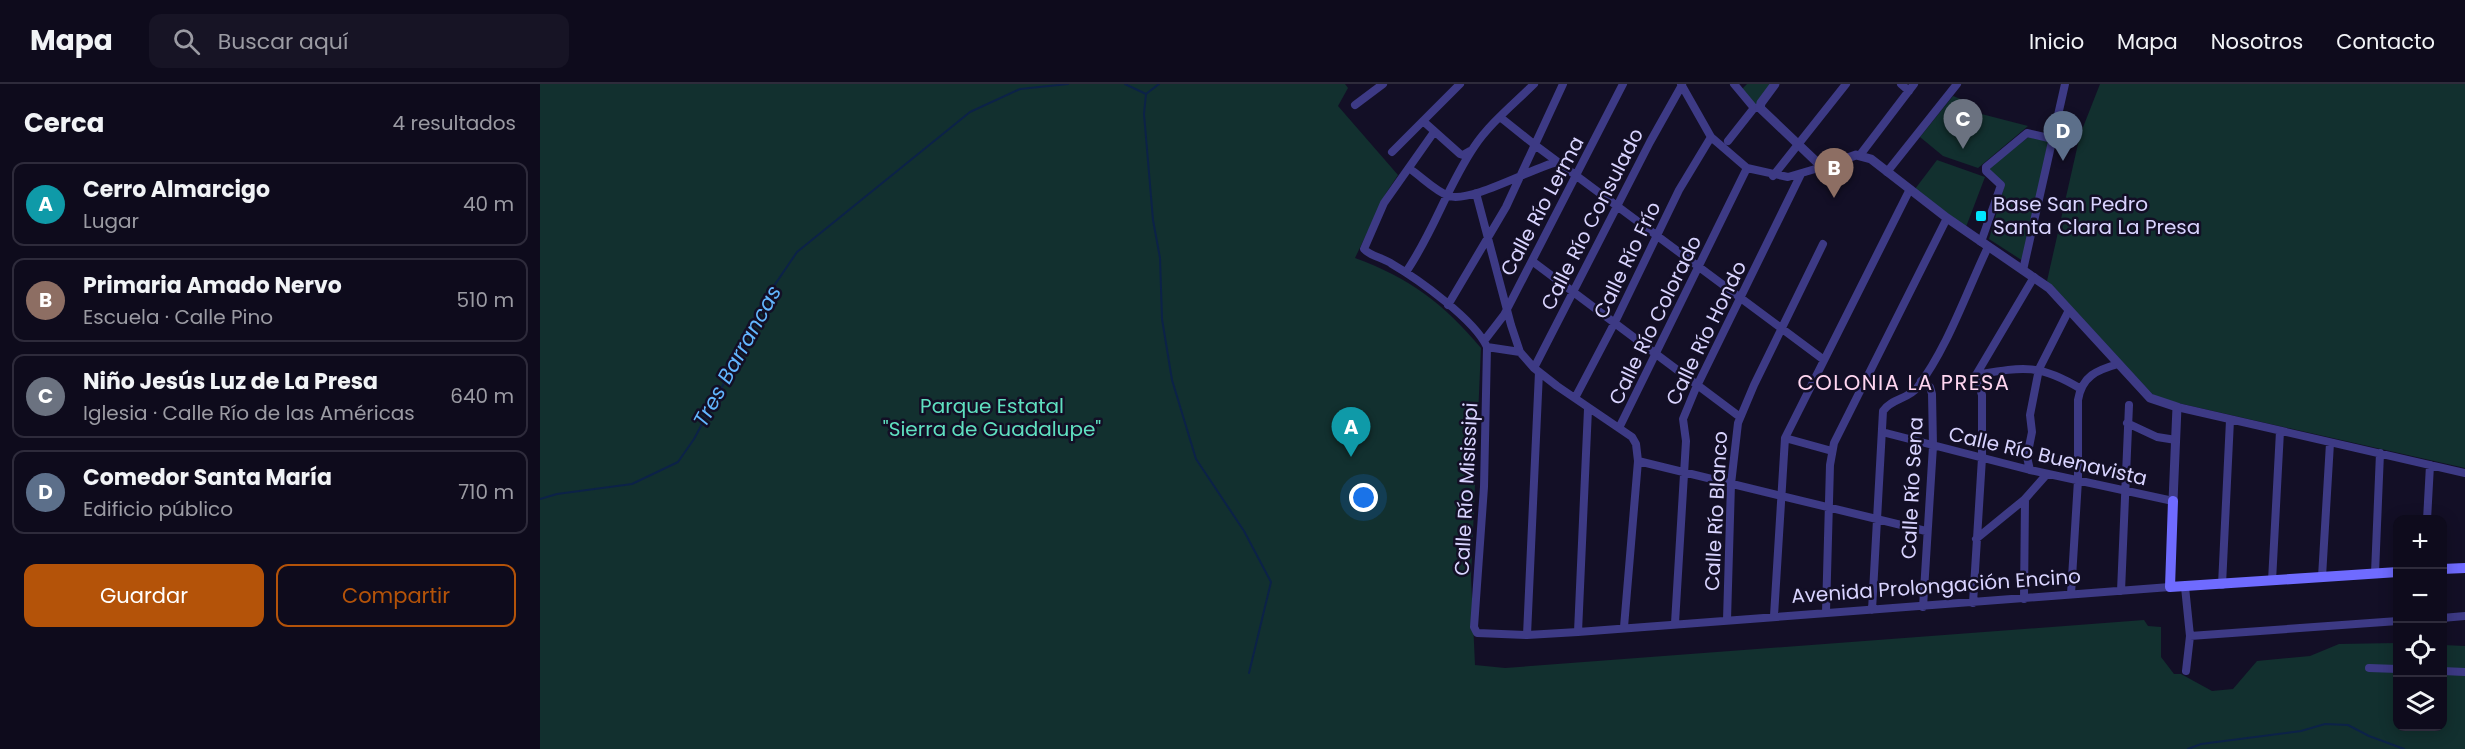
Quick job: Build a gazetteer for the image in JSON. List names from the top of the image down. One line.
{"streets":{"main road":["Avenida Prolongación Encino"],"street":["Calle Río Lerma","Calle Río Consulado","Calle Río Frío","Calle Río Colorado","Calle Río Hondo","Calle Río Buenavista","Calle Río Sena","Calle Río Misissipi","Calle Río Blanco"]},"crossings":[["Calle Río Lerma","Calle Río Misissipi"],["Calle Río Consulado","Avenida Prolongación Encino"],["Calle Río Colorado","Avenida Prolongación Encino"],["Calle Río Hondo","Avenida Prolongación Encino"],["Calle Río Buenavista","Calle Río Sena"],["Calle Río Sena","Avenida Prolongación Encino"],["Calle Río Misissipi","Avenida Prolongación Encino"],["Calle Río Blanco","Avenida Prolongación Encino"]],"districts":["COLONIA LA PRESA"],"water":["Tres Barrancas"],"parks":["Parque Estatal \"Sierra de Guadalupe\""],"places":{"transit":["Base San Pedro Santa Clara La Presa"]},"page":{"header":"Mapa","search":"Buscar aquí","nav":["Inicio","Mapa","Nosotros","Contacto"],"heading":["Cerca","4 resultados"],"pins":["C","D","B","A"],"list":[{"mark":"A","name":"Cerro Almarcigo","note":"Lugar","value":"40 m"},{"mark":"B","name":"Primaria Amado Nervo","note":"Escuela · Calle Pino","value":"510 m"},{"mark":"C","name":"Niño Jesús Luz de La Presa","note":"Iglesia · Calle Río de las Américas","value":"640 m"},{"mark":"D","name":"Comedor Santa María","note":"Edificio público","value":"710 m"}],"map_buttons":["+","−"],"buttons":["Guardar","Compartir"]}}
